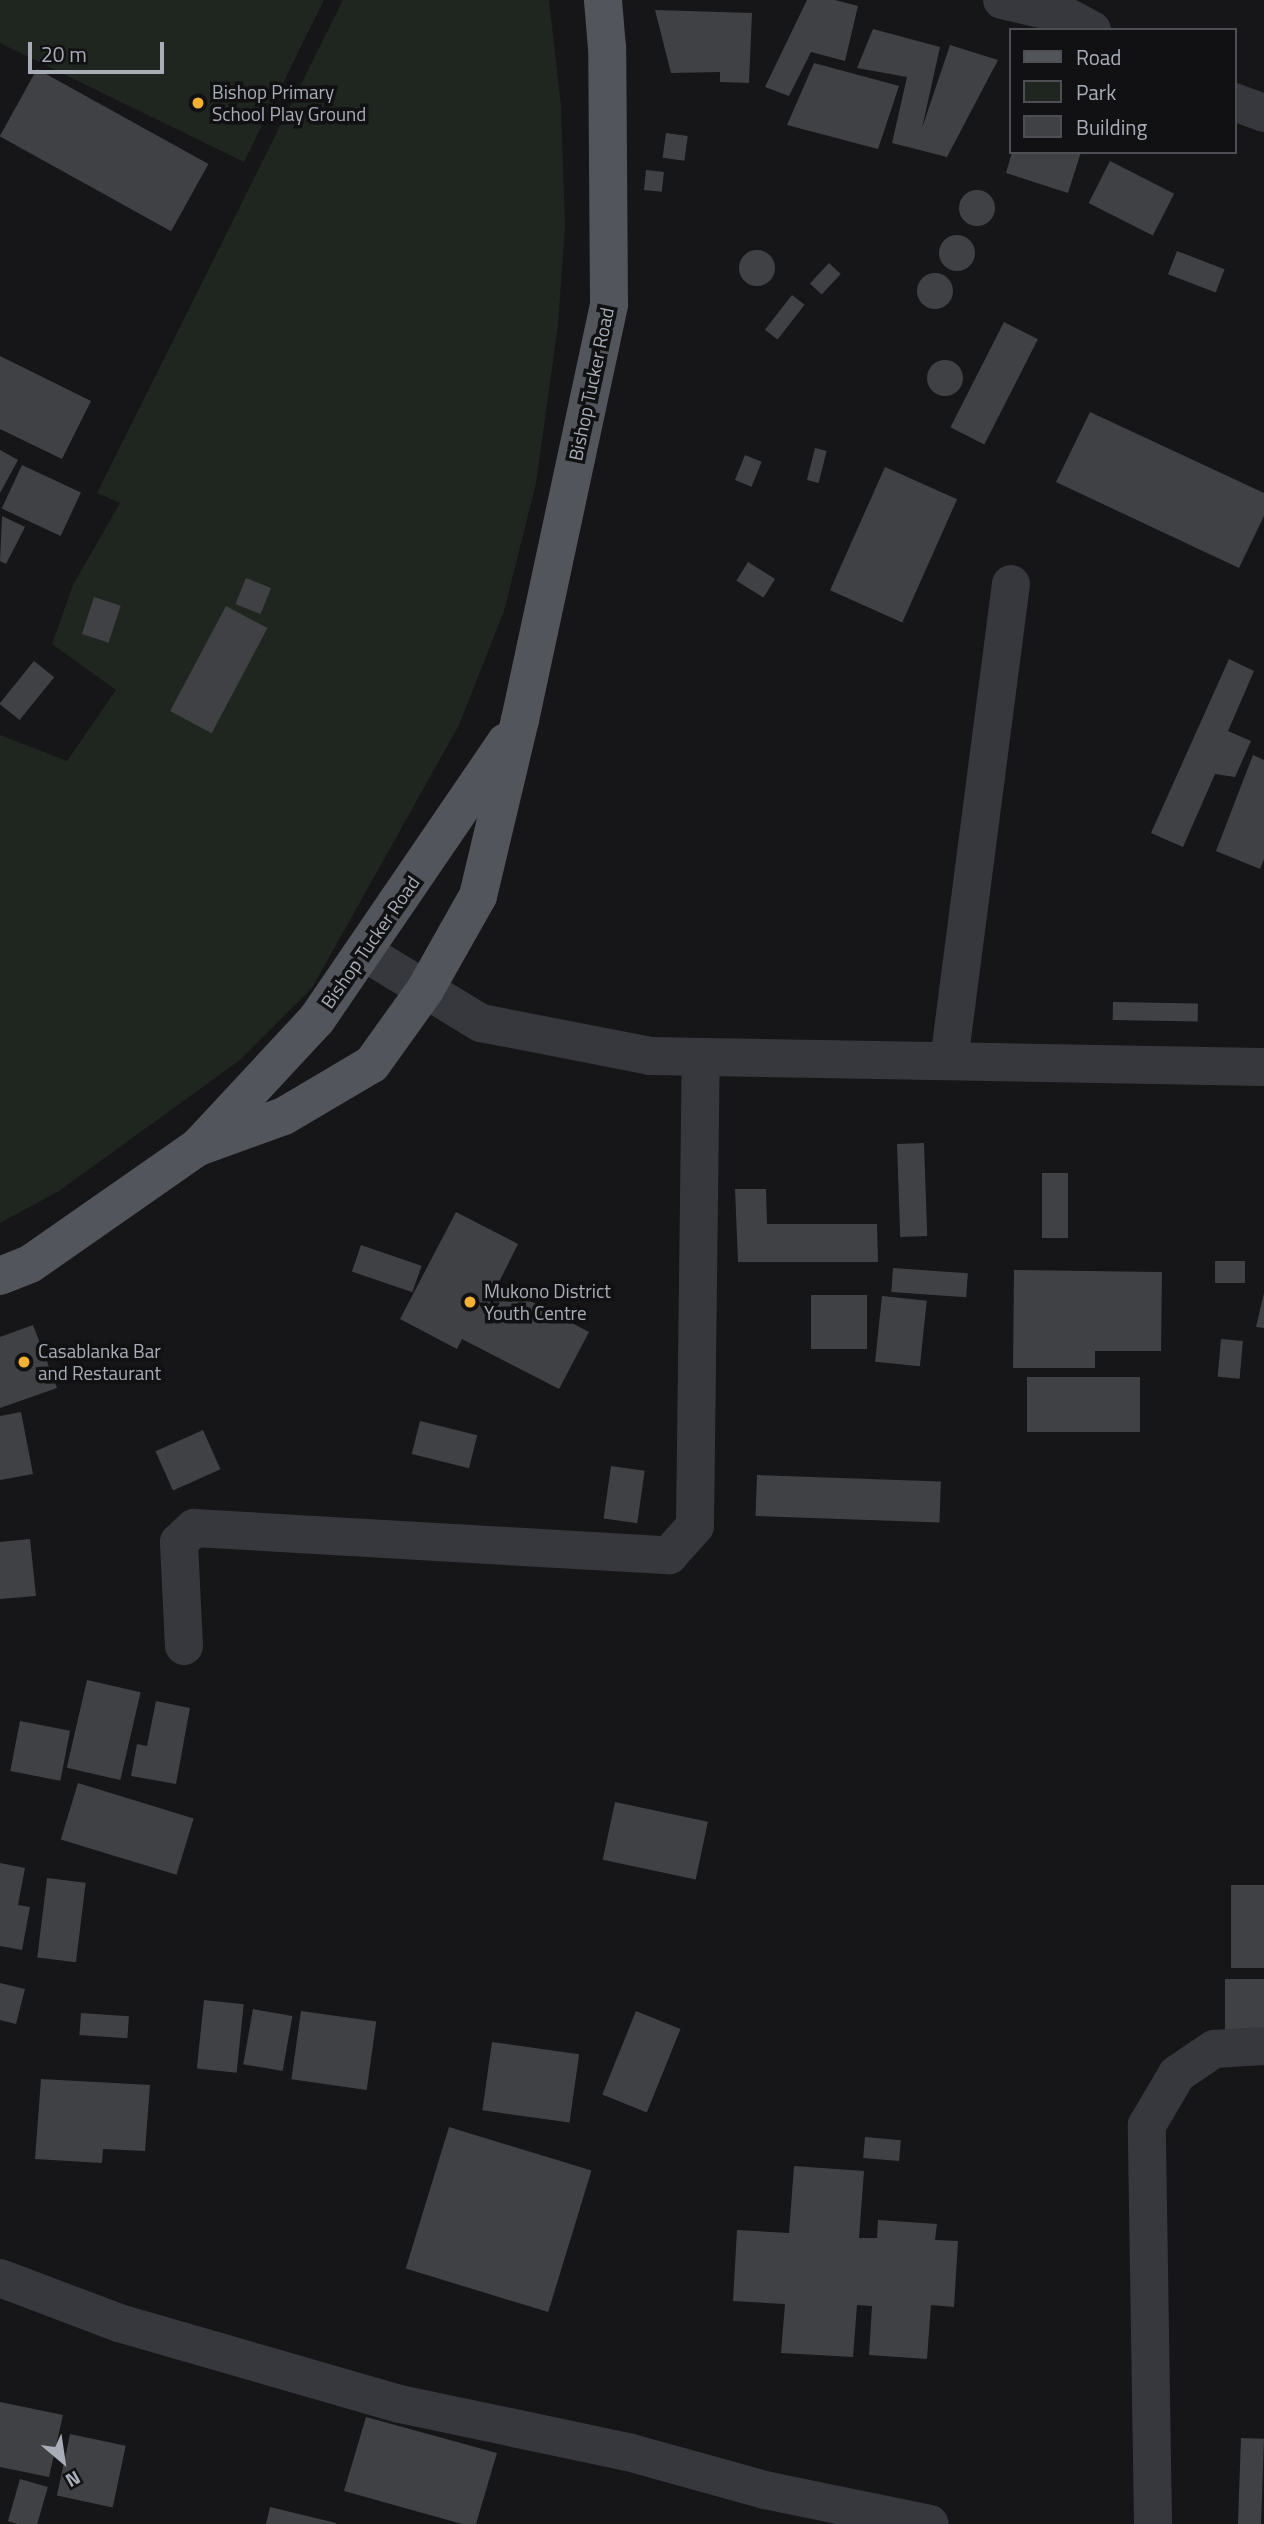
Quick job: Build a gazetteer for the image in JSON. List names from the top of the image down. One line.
{"streets":{"main road":["Bishop Tucker Road"]},"places":["Bishop Primary School Play Ground","Mukono District Youth Centre","Casablanka Bar and Restaurant"],"legend":["Road","Park","Building"],"scale_bar":"20 m","north":"bottom right"}
